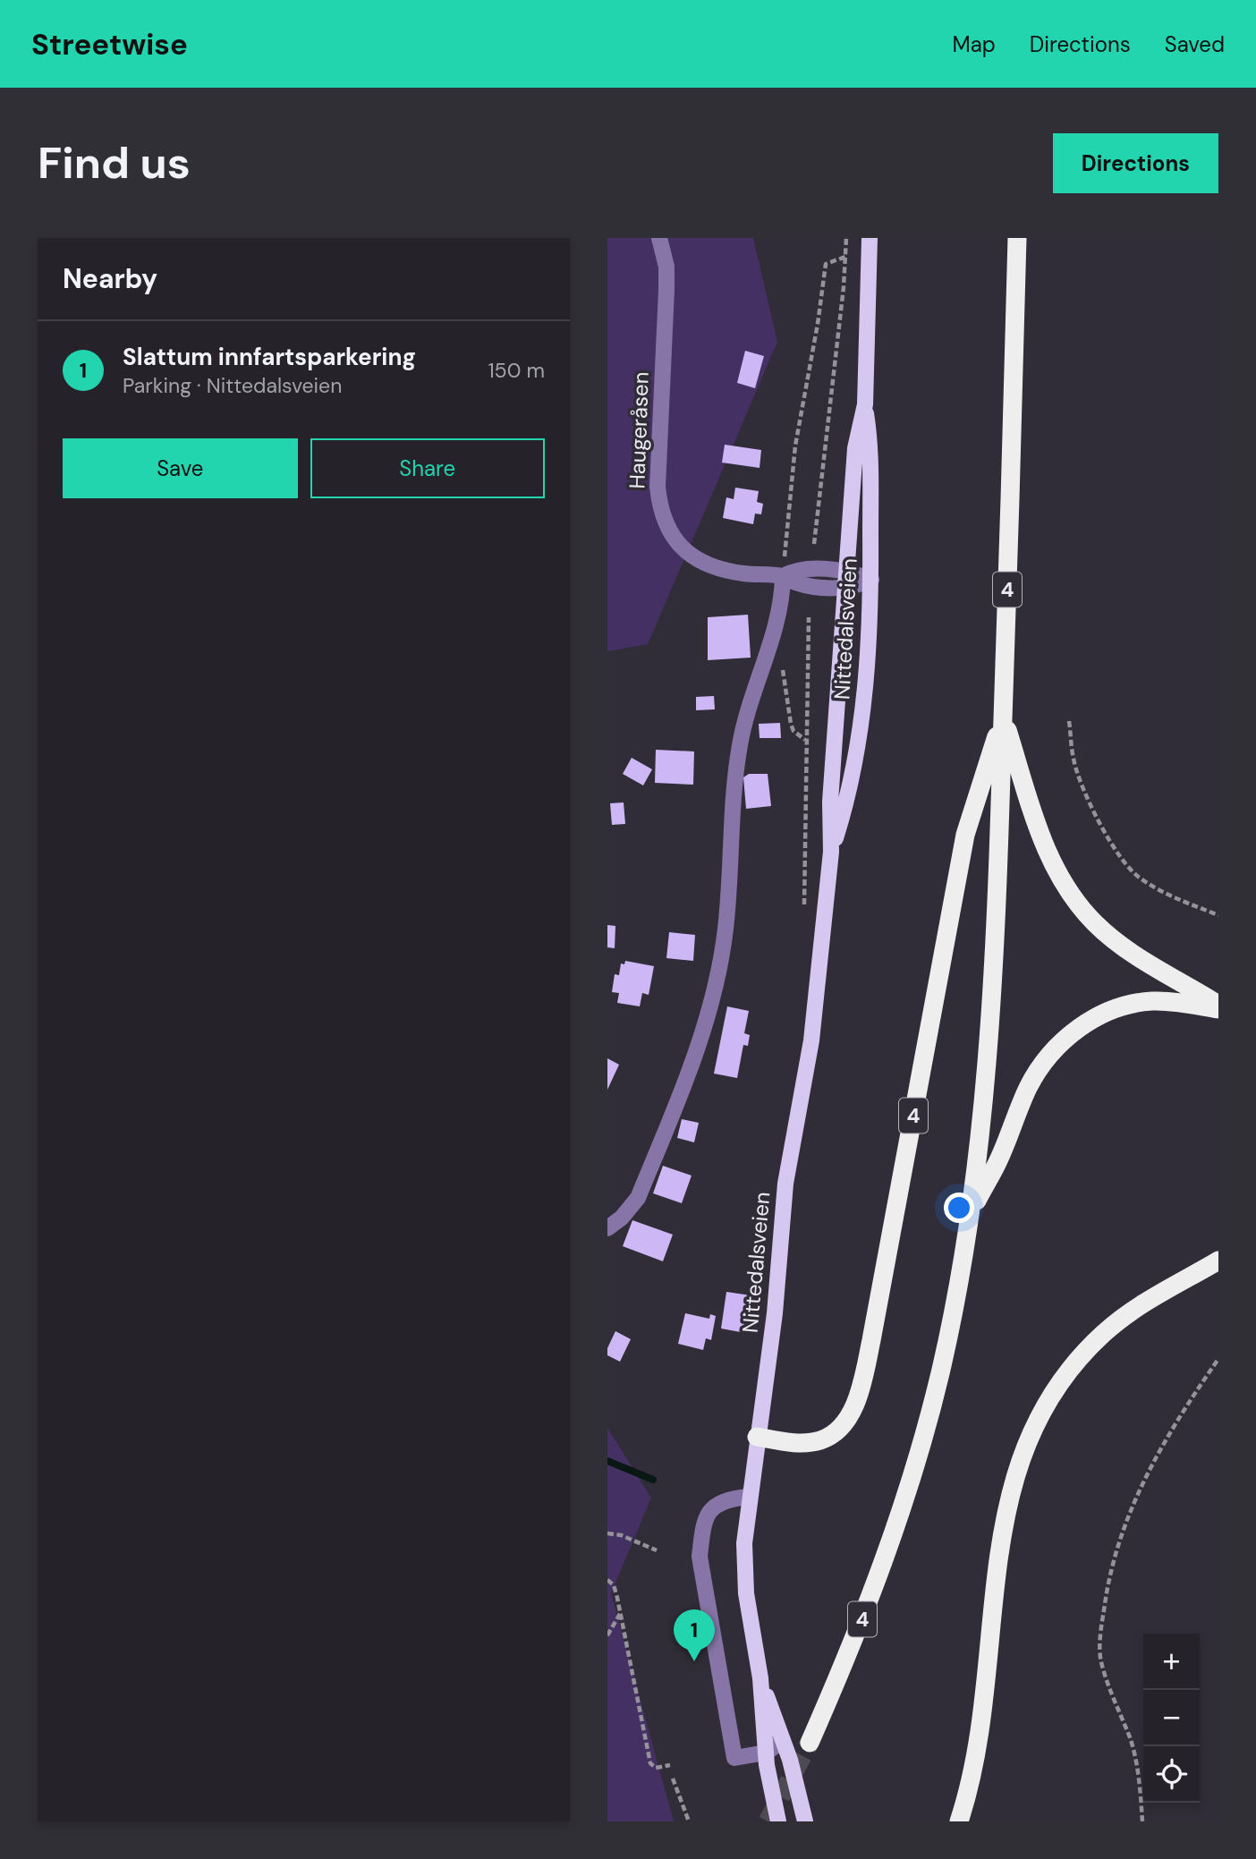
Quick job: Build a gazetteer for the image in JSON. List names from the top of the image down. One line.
{"streets":{"highway":["4"],"main road":["Nittedalsveien"],"street":["Haugeråsen"]},"crossings":[["Haugeråsen","Nittedalsveien"],["4","Nittedalsveien"]],"page":{"header":"Streetwise","nav":["Map","Directions","Saved"],"buttons":["Directions",["Save","Share"]],"title":"Find us","heading":"Nearby","list":[{"mark":"1","name":"Slattum innfartsparkering","note":"Parking · Nittedalsveien","value":"150 m"}],"pins":"1","map_buttons":["+","−"]}}
